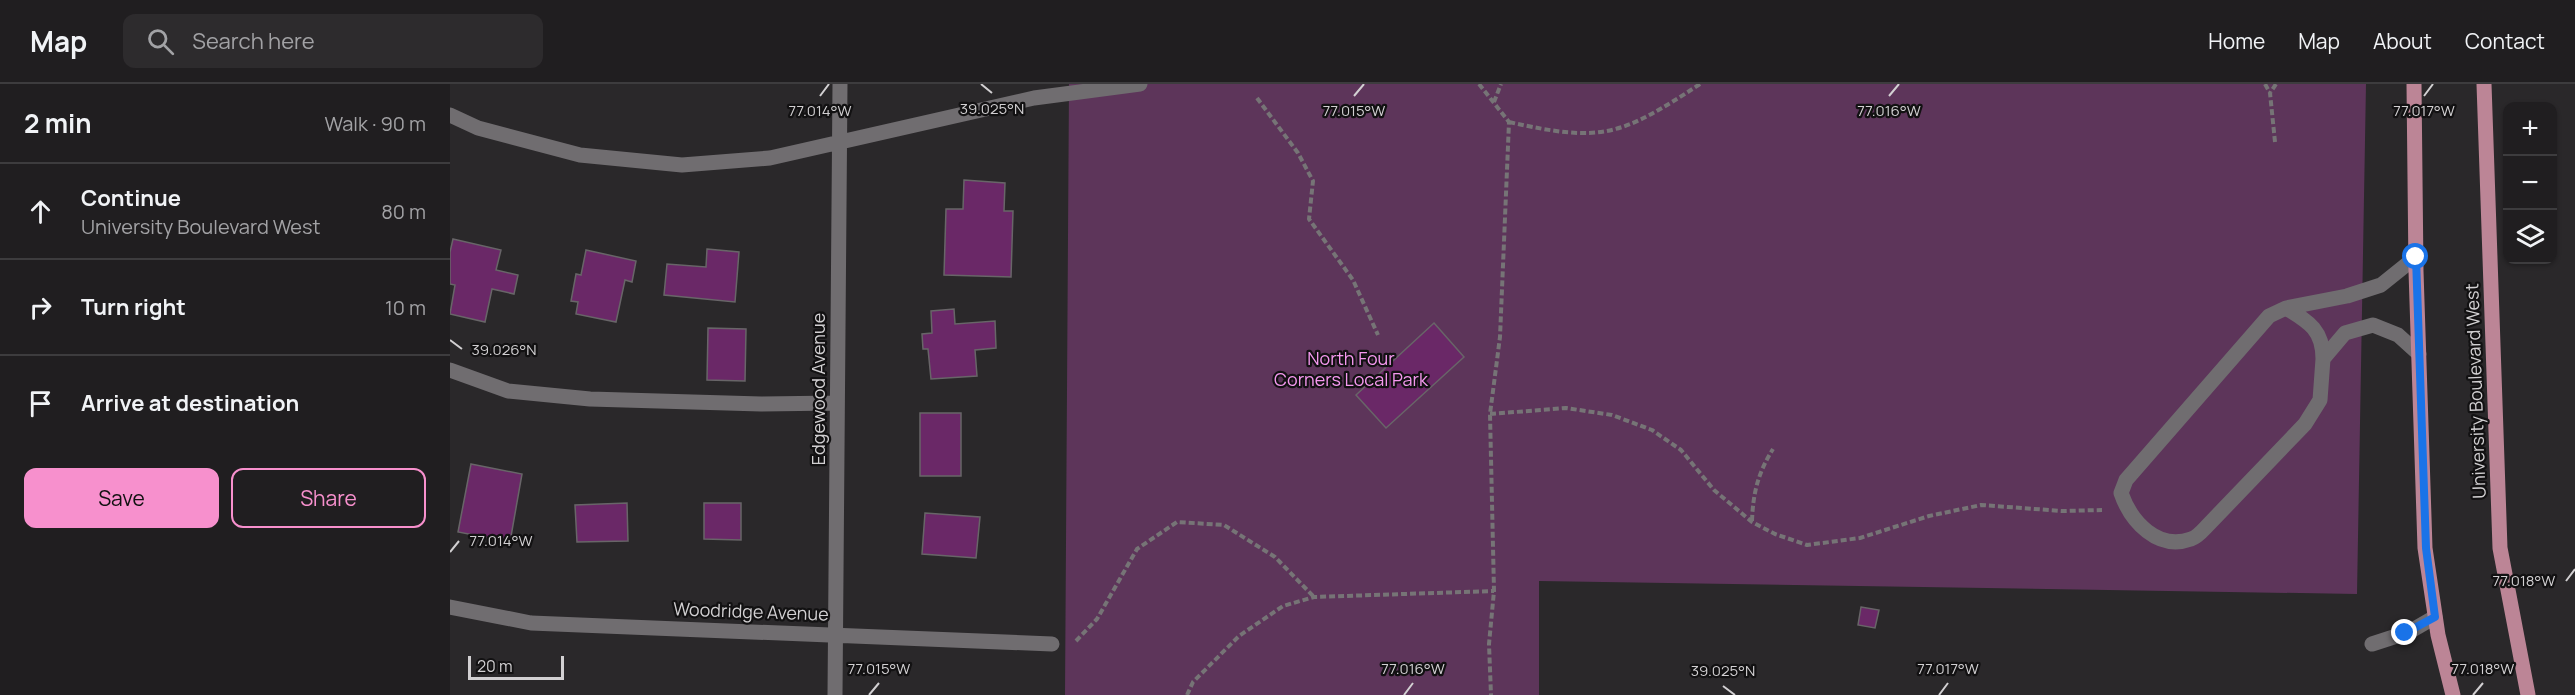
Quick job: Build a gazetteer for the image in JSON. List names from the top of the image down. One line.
{"streets":{"main road":["University Boulevard West"],"street":["Edgewood Avenue","Woodridge Avenue"]},"crossings":[["Edgewood Avenue","Woodridge Avenue"]],"parks":["North Four Corners Local Park"],"scale_bar":"20 m","page":{"header":"Map","search":"Search here","nav":["Home","Map","About","Contact"],"heading":["2 min","Walk · 90 m"],"map_buttons":["+","−"],"list":[["Continue","University Boulevard West","80 m"],["Turn right","10 m"],"Arrive at destination"],"buttons":["Save","Share"],"scale":"20 m"},"coordinates":["39.025°N","77.014°W","77.015°W","77.016°W","77.017°W","39.026°N","77.018°W"]}
